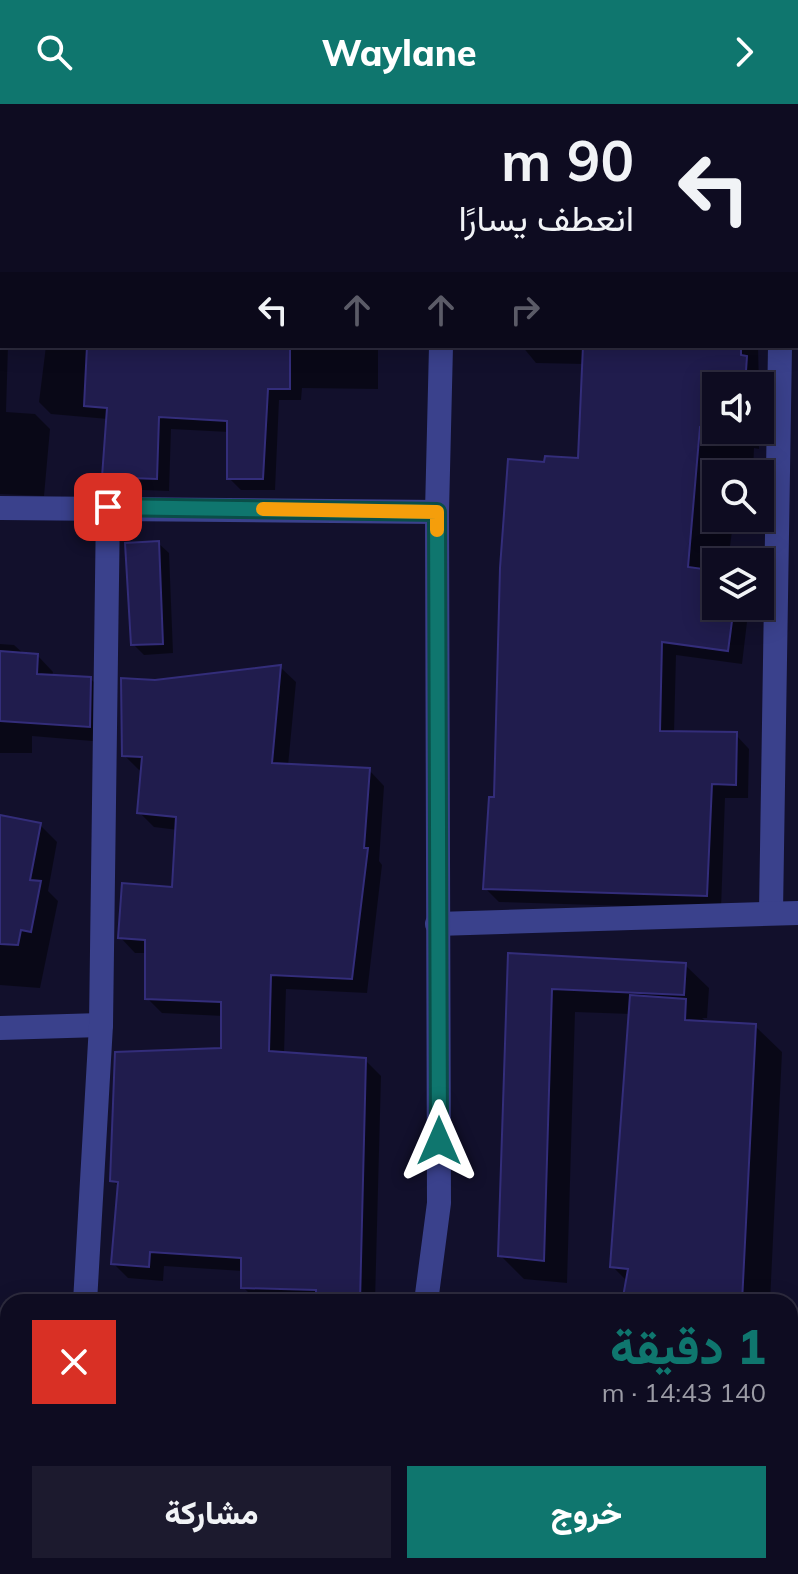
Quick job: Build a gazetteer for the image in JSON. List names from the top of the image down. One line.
{"page":{"header":"Waylane","turn":["90 m","انعطف يسارًا"],"heading":["1 دقيقة","140 m · 14:43"],"buttons":["خروج","مشاركة"]}}
